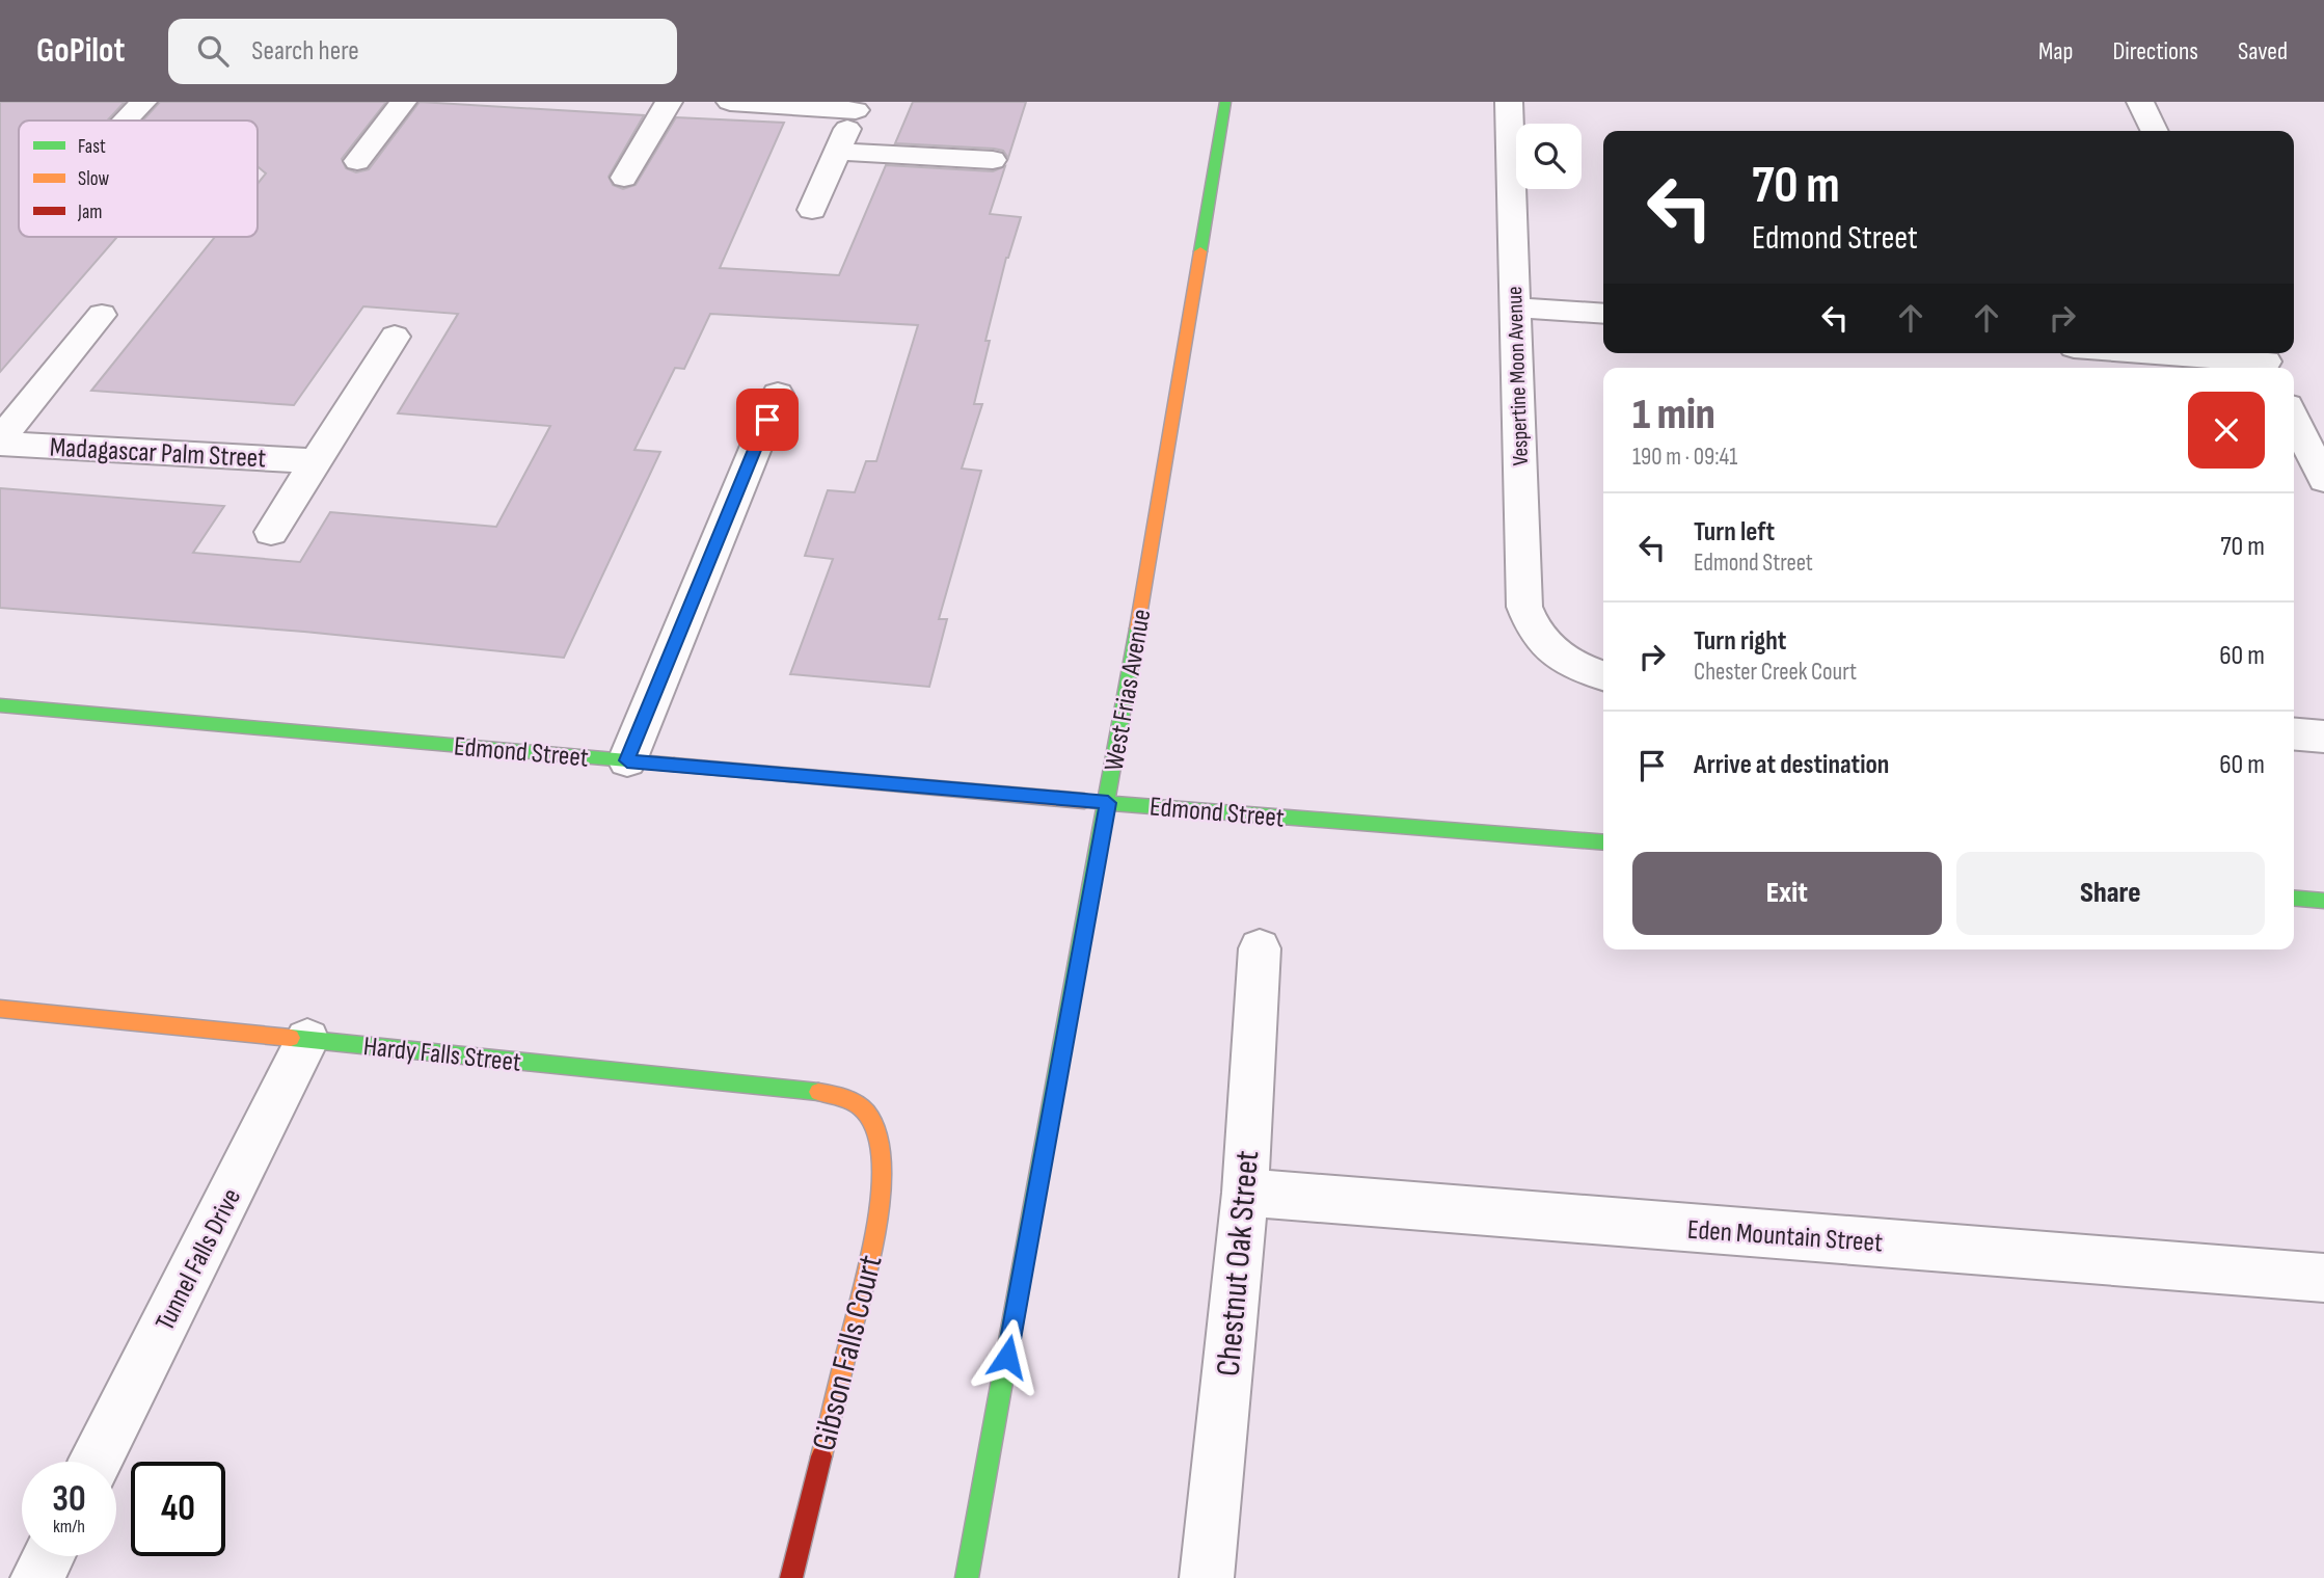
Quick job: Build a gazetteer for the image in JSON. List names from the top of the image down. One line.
{"streets":{"street":["Vespertine Moon Avenue","Madagascar Palm Street","West Frias Avenue","Edmond Street","Hardy Falls Street","Eden Mountain Street","Tunnel Falls Drive","Chestnut Oak Street","Gibson Falls Court"]},"crossings":[["West Frias Avenue","Edmond Street"],["Hardy Falls Street","Tunnel Falls Drive"],["Hardy Falls Street","Gibson Falls Court"],["Eden Mountain Street","Chestnut Oak Street"]],"legend":["Fast","Slow","Jam"],"page":{"header":"GoPilot","search":"Search here","nav":["Map","Directions","Saved"],"turn":["70 m","Edmond Street"],"heading":["1 min","190 m · 09:41"],"list":[{"name":"Turn left","note":"Edmond Street","value":"70 m"},{"name":"Turn right","note":"Chester Creek Court","value":"60 m"},{"name":"Arrive at destination","value":"60 m"}],"buttons":["Exit","Share"],"speed":"30 km/h","limit":"40"}}
